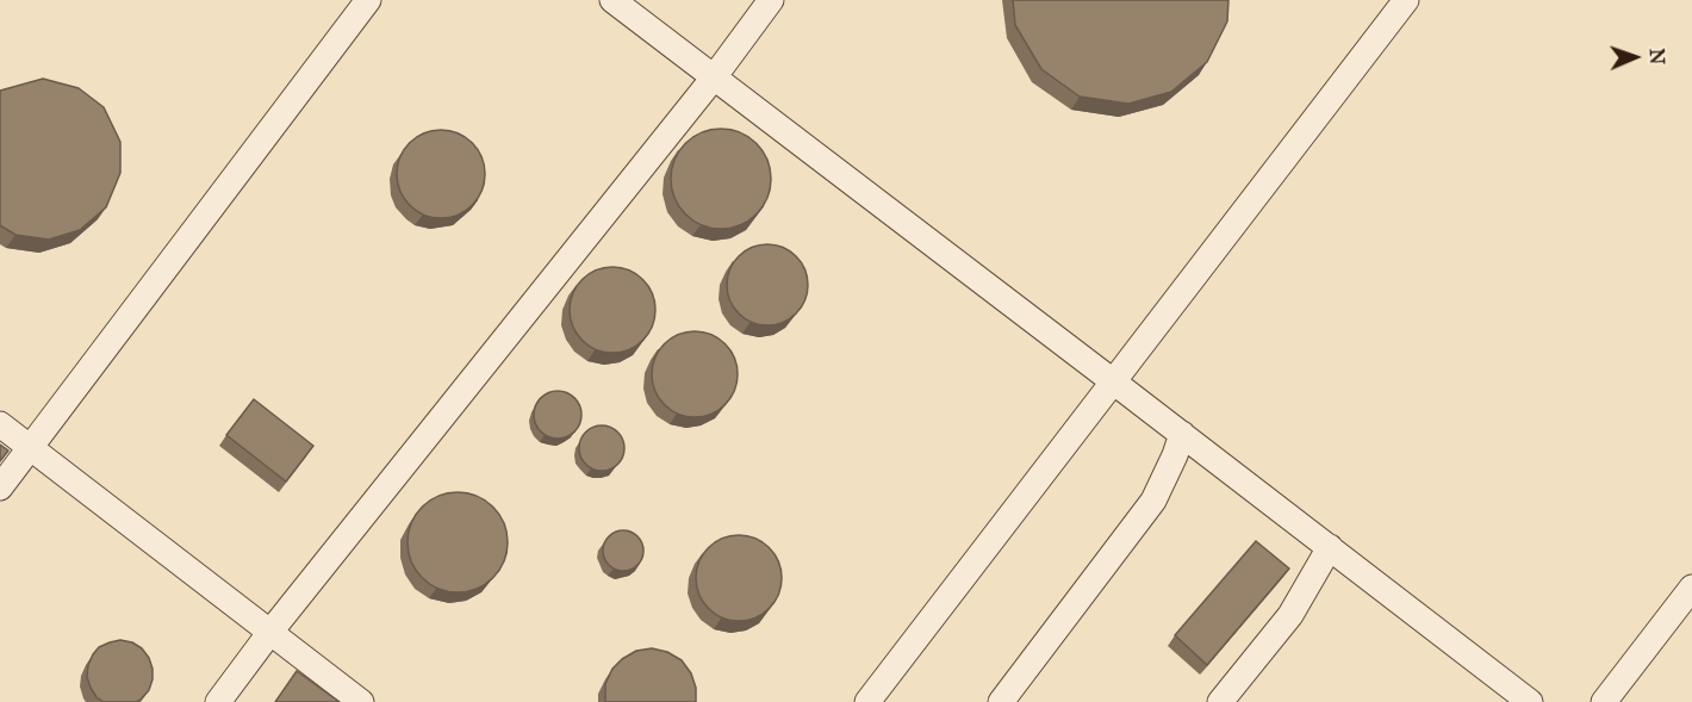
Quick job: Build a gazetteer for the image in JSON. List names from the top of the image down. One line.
{"north":"right"}
